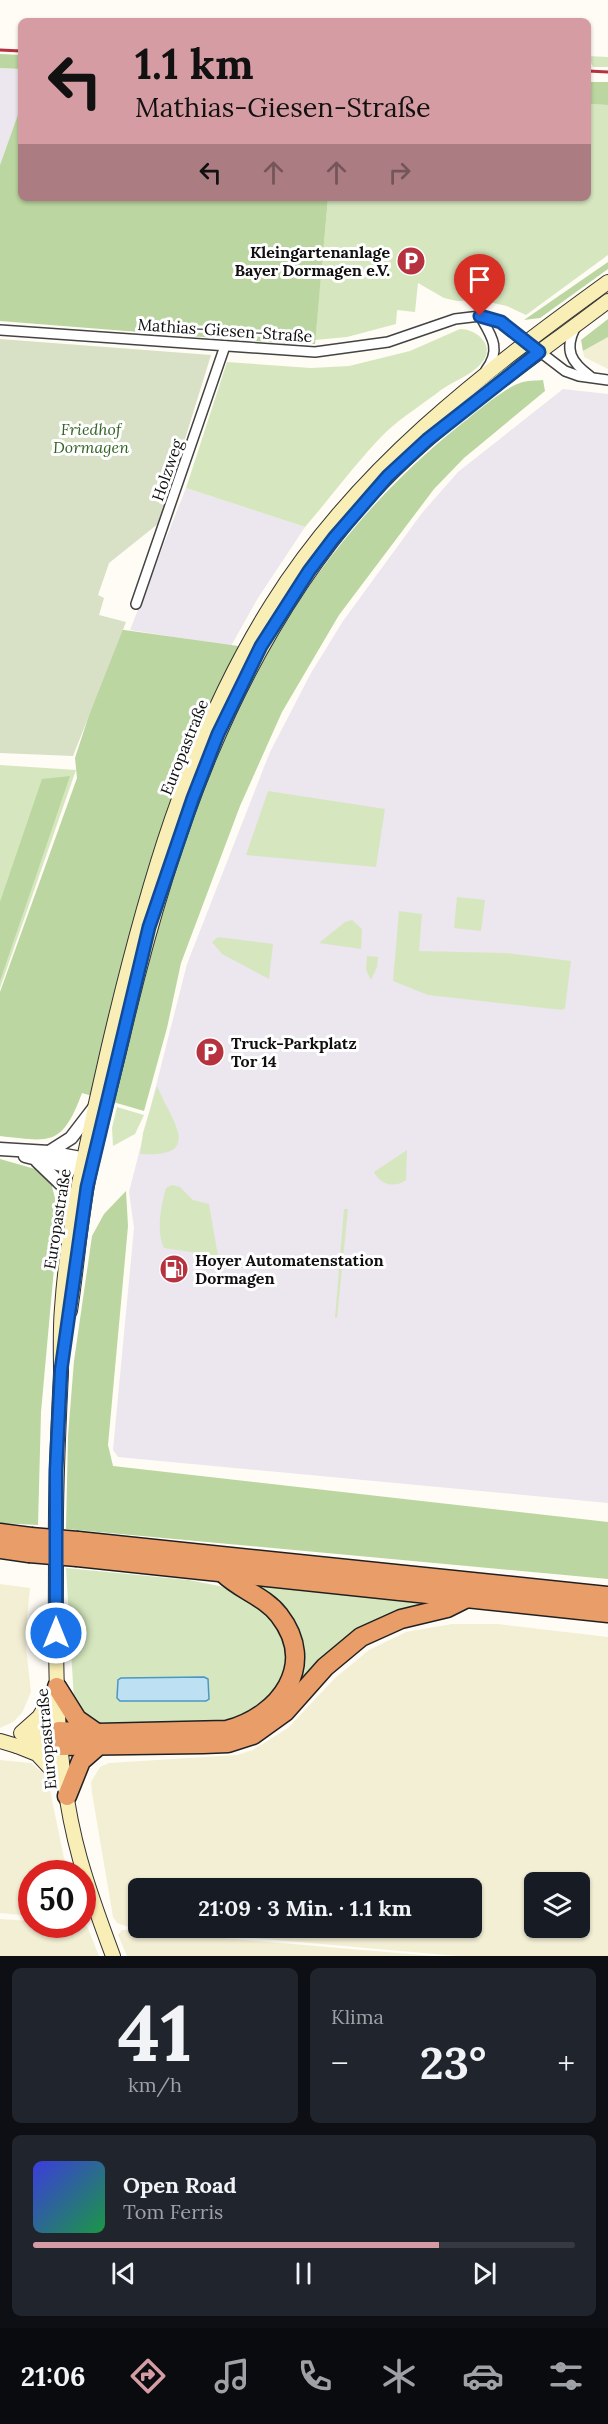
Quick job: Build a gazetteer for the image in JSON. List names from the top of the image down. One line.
{"streets":{"main road":["Europastraße"],"street":["Mathias-Giesen-Straße","Holzweg"]},"crossings":[["Mathias-Giesen-Straße","Holzweg"]],"parks":["Friedhof Dormagen"],"places":{"parking":["Kleingartenanlage Bayer Dormagen e.V.","Truck-Parkplatz Tor 14"],"fuel station":["Hoyer Automatenstation Dormagen"]},"page":{"turn":["1.1 km","Mathias-Giesen-Straße"],"limit":"50","trip":"21:09 · 3 Min. · 1.1 km","tile":[["41","km/h"],"Klima"],"heat":["−","23°","+"],"song":["Open Road","Tom Ferris"],"tabs":"21:06"}}
